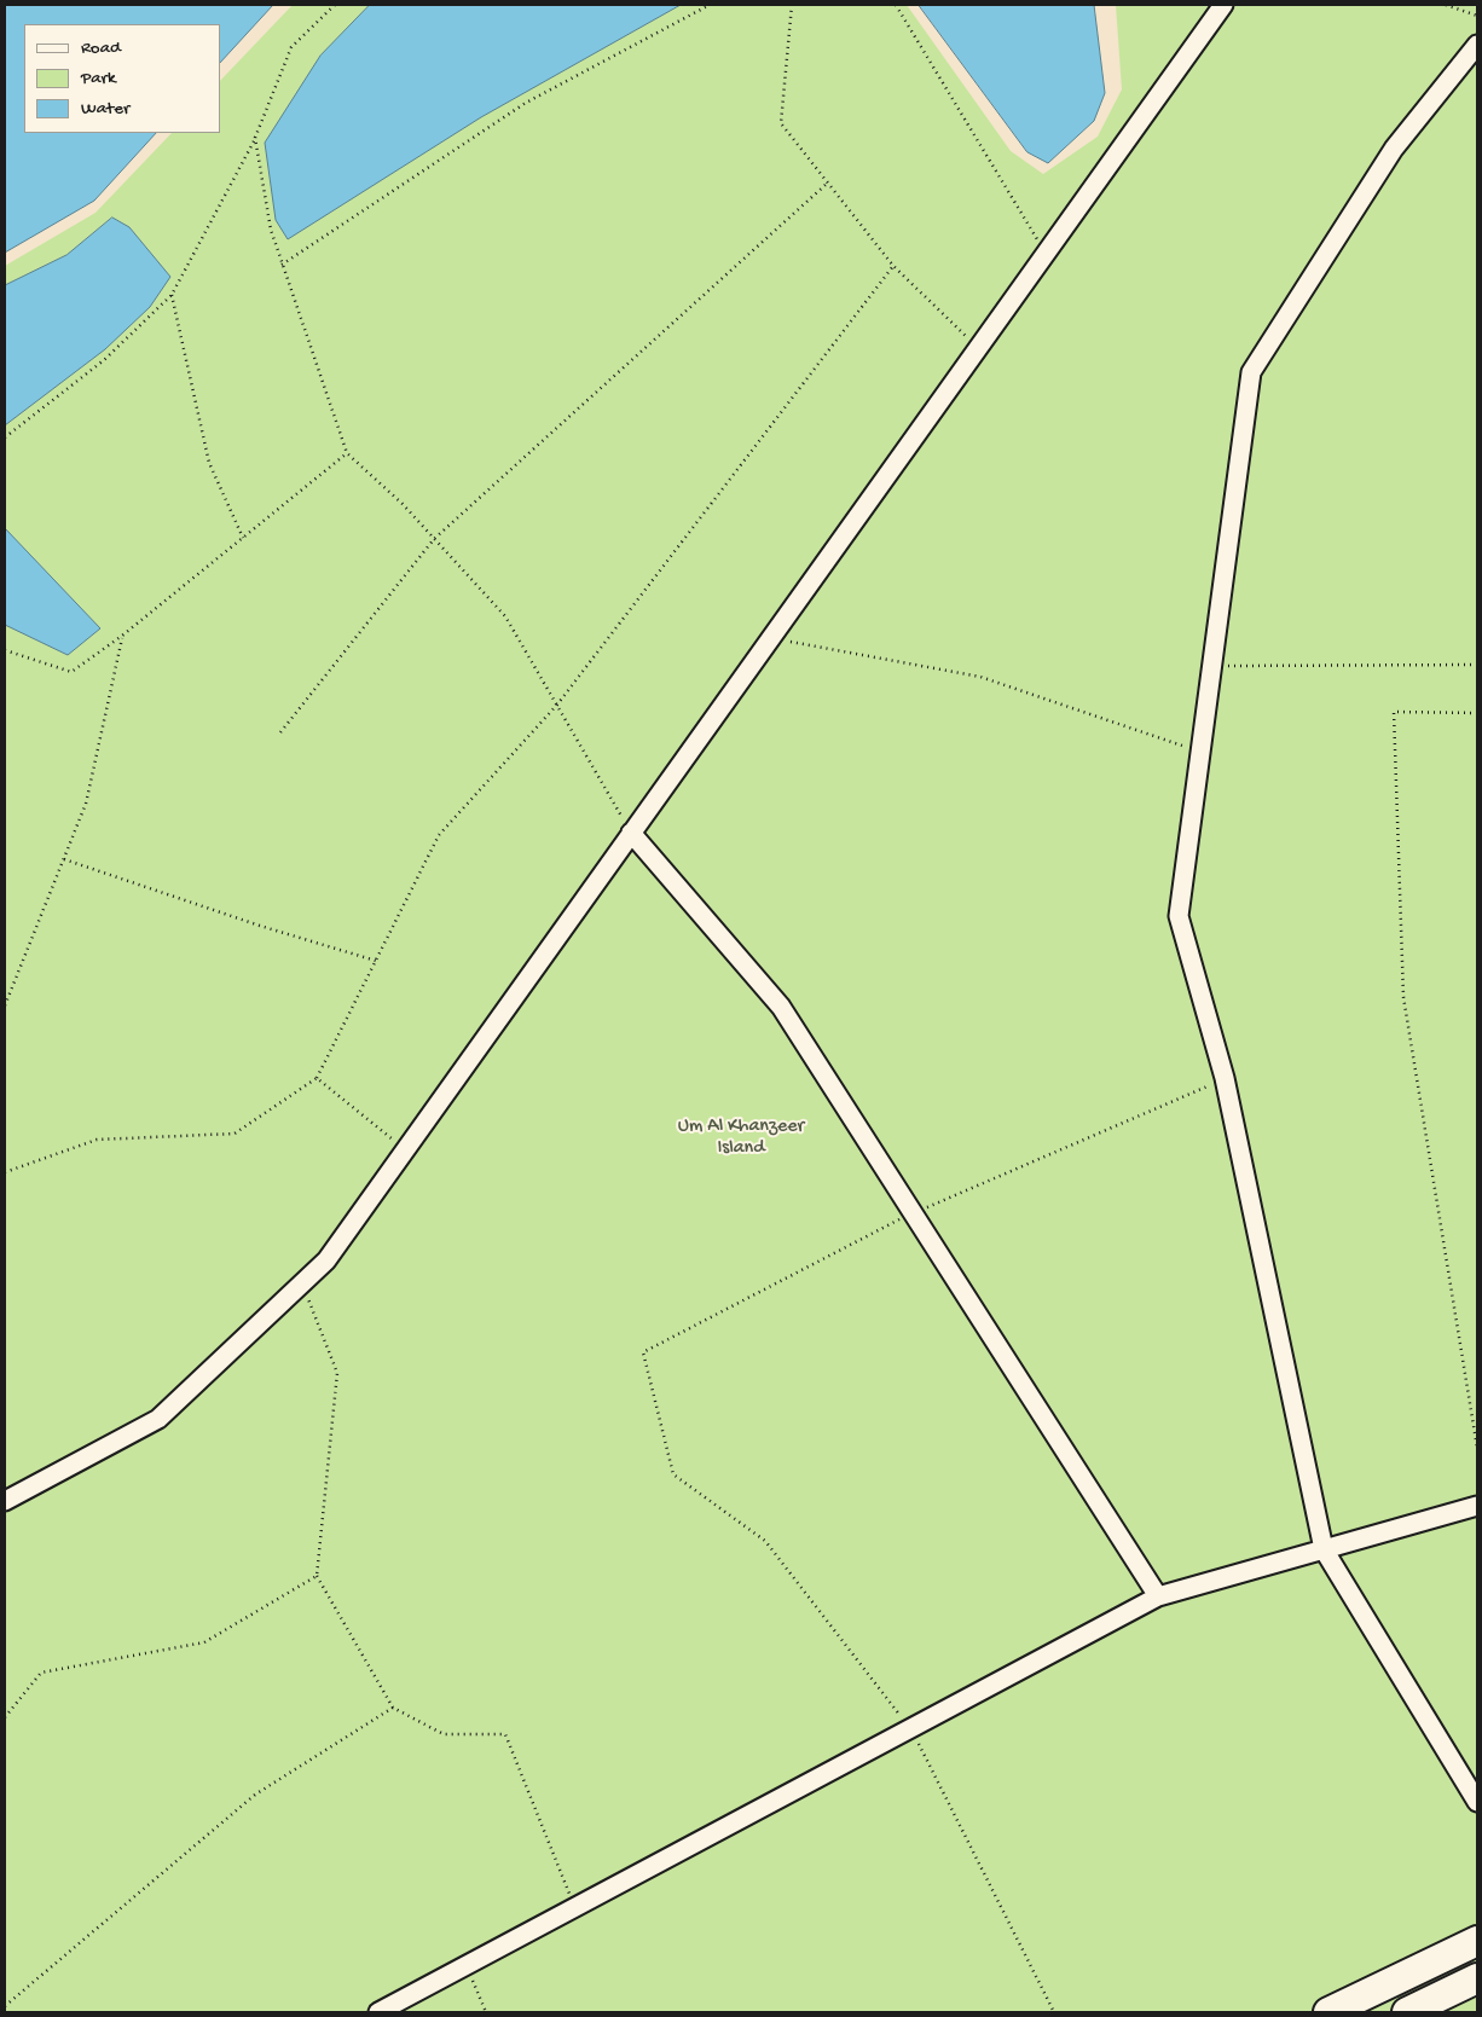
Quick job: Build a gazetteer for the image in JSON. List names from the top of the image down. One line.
{"parks":["Um Al Khanzeer Island"],"legend":["Road","Park","Water"]}
